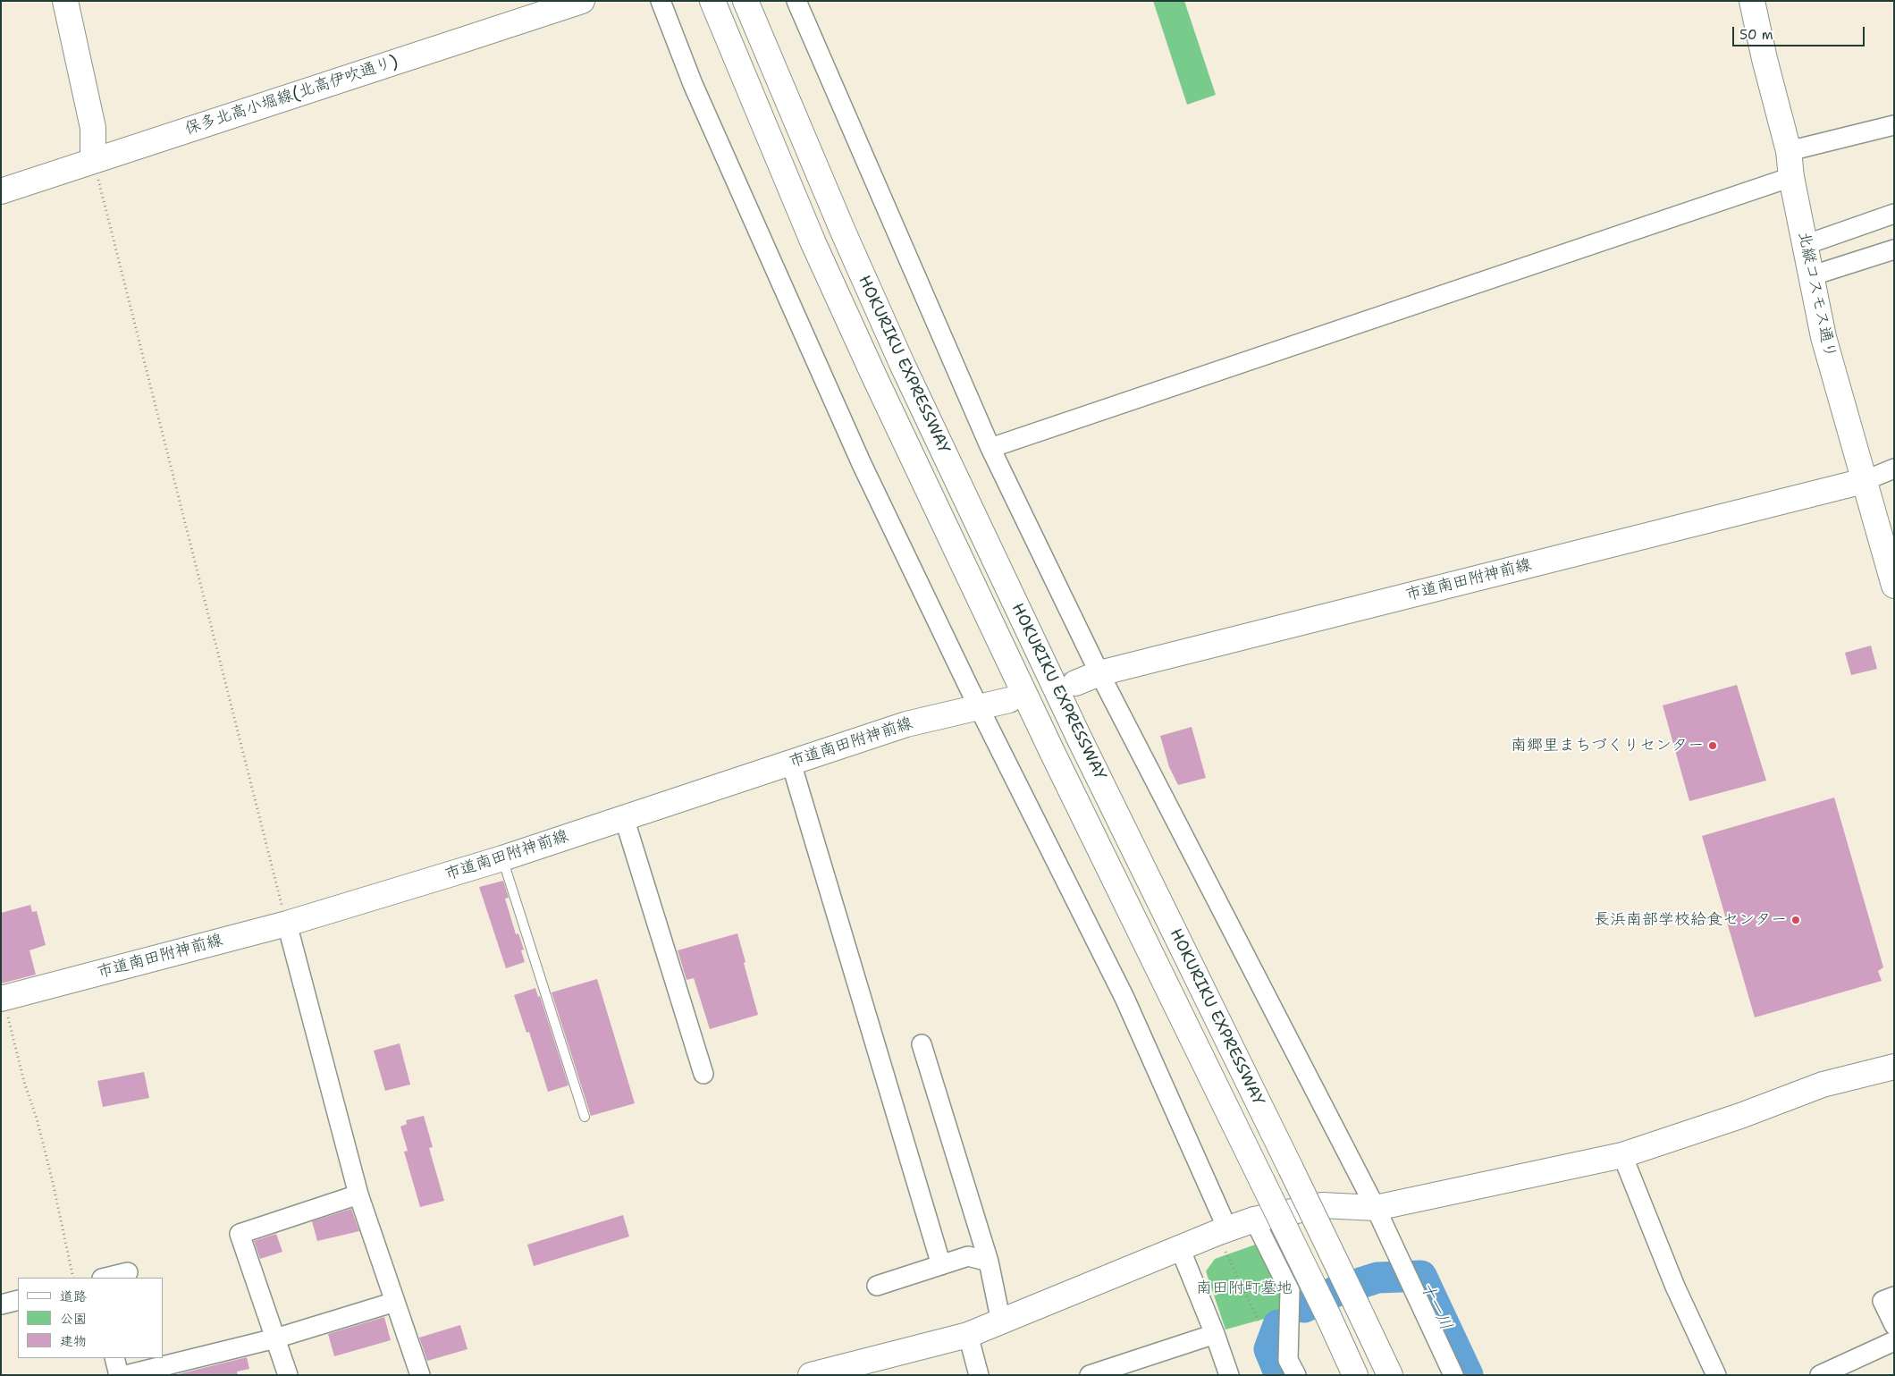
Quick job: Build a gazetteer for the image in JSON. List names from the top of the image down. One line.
{"streets":{"main road":["保多北高小堀線(北高伊吹通り)","北縦コスモス通り","HOKURIKU EXPRESSWAY","市道南田附神前線"]},"crossings":[["北縦コスモス通り","市道南田附神前線"]],"water":["十一川"],"parks":["南田附町墓地"],"places":["南郷里まちづくりセンター","長浜南部学校給食センター"],"legend":["道路","公園","建物"],"scale_bar":"50 m"}
